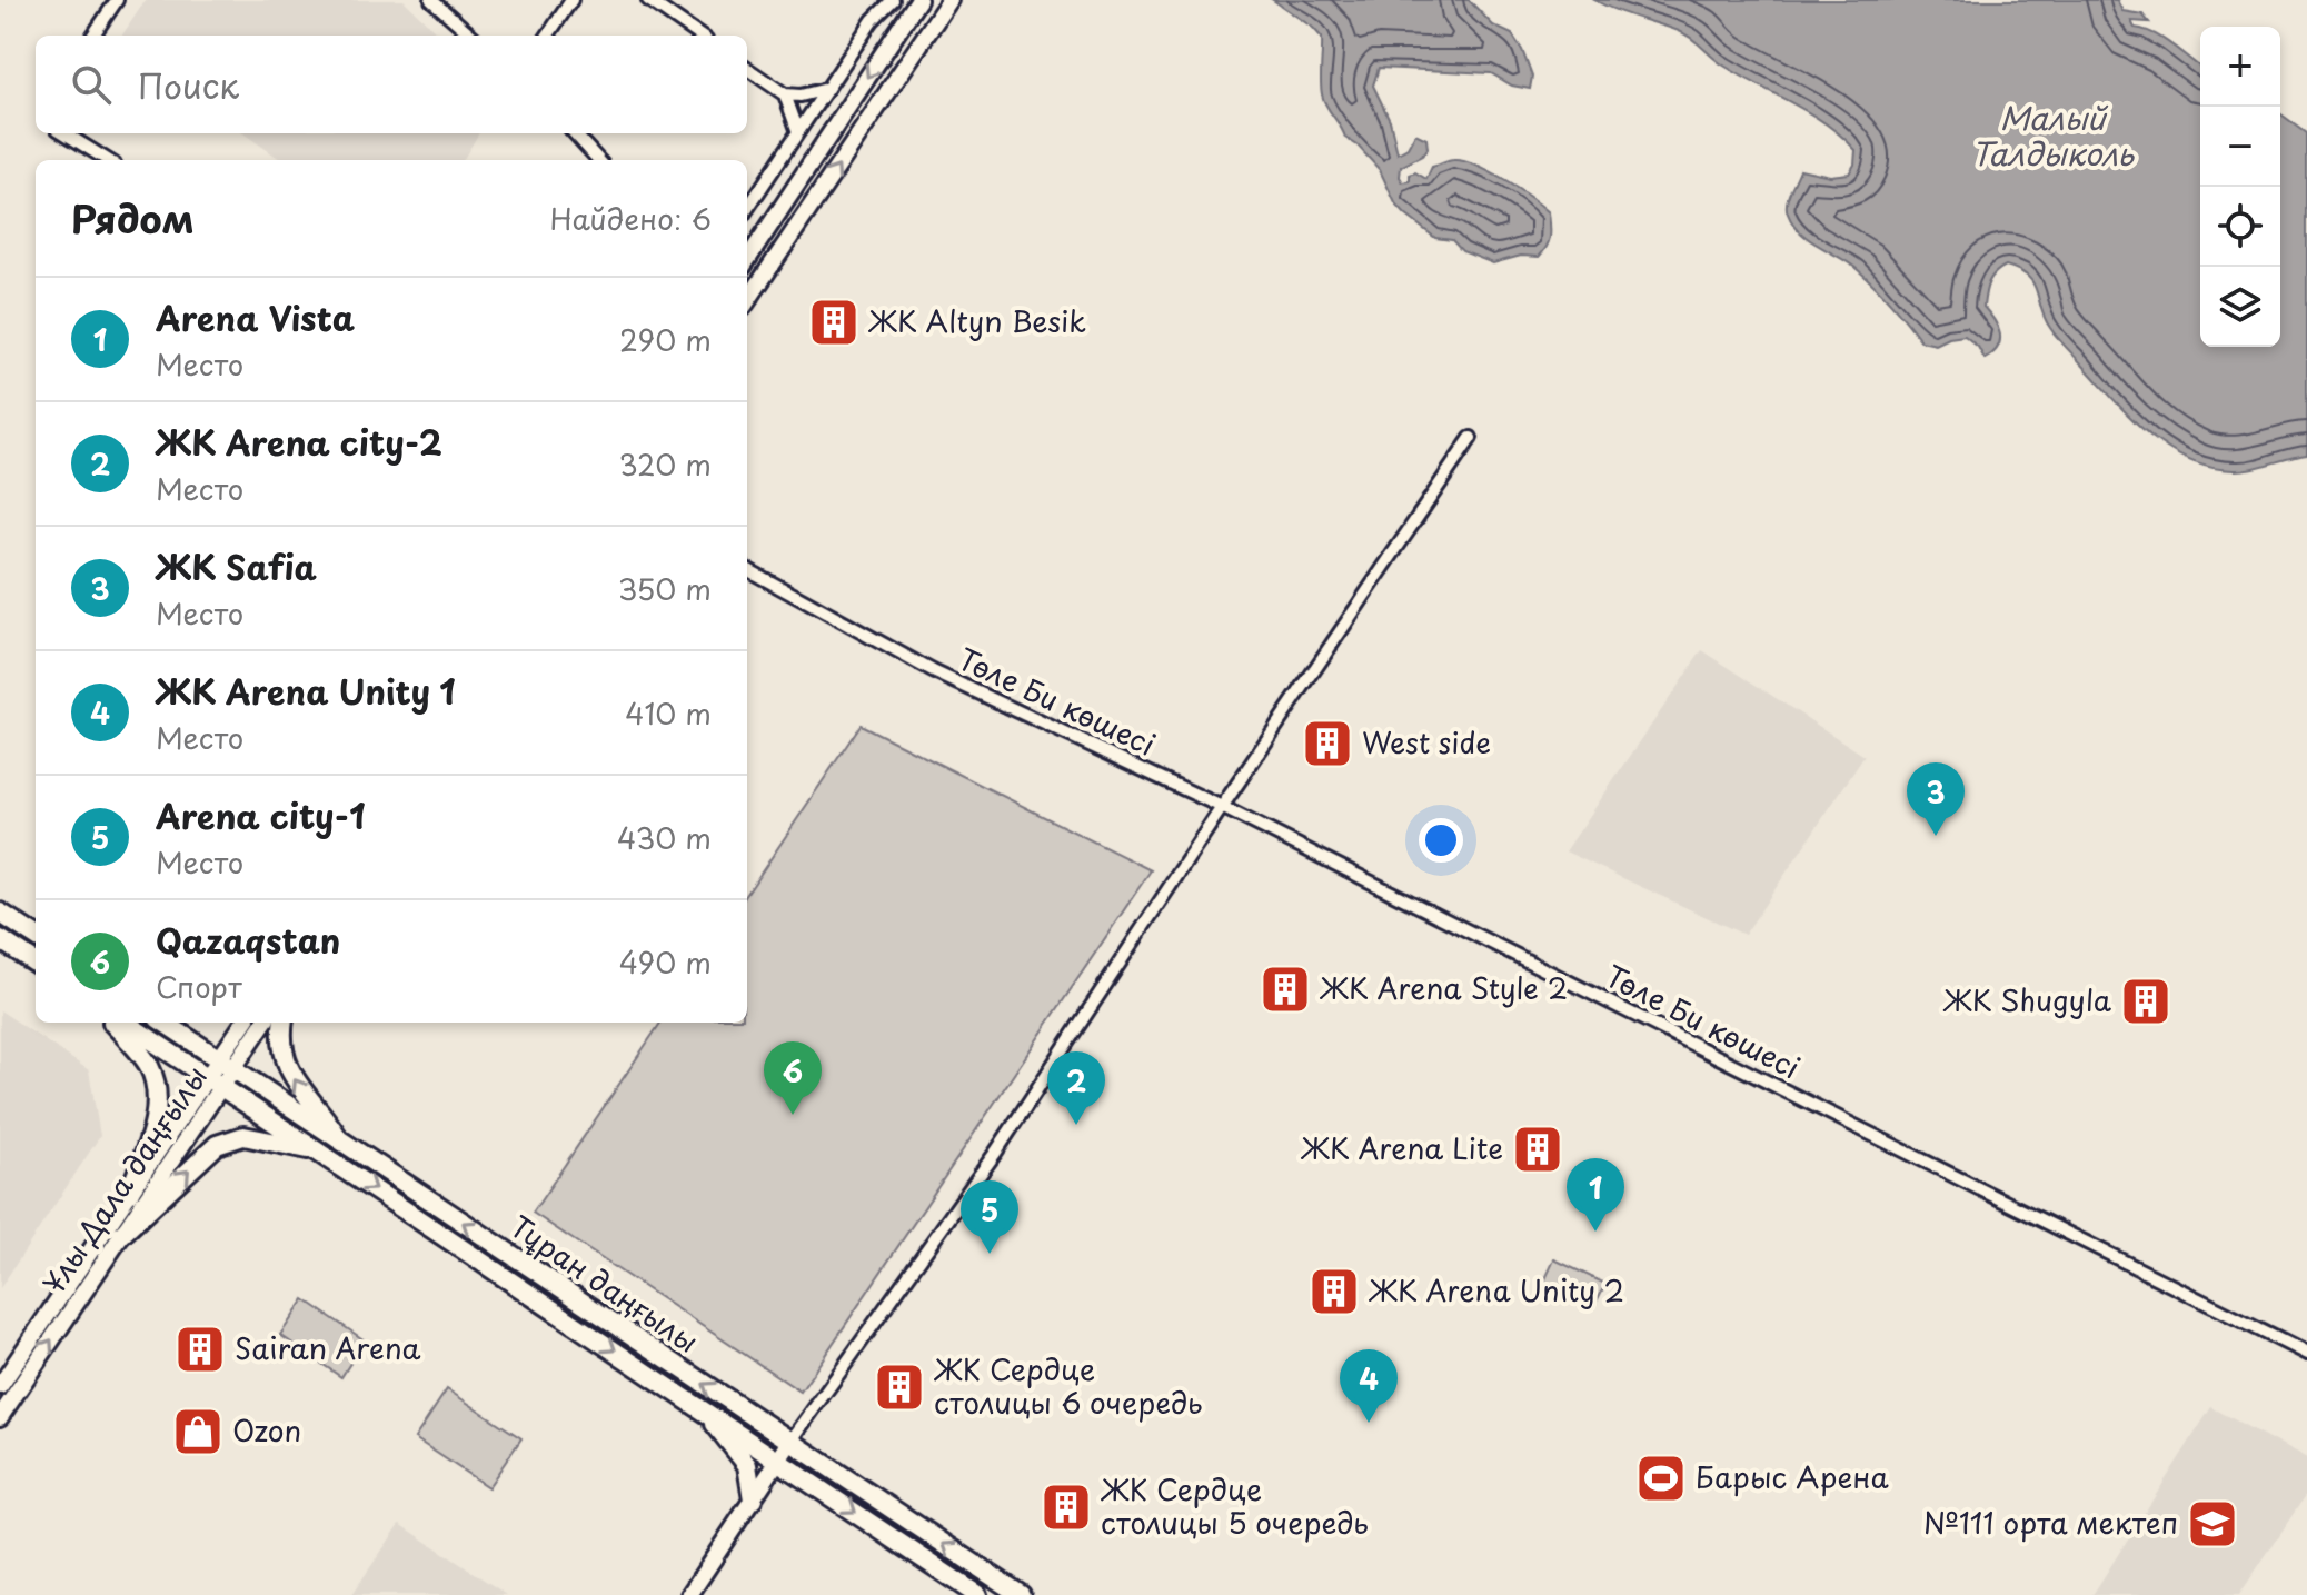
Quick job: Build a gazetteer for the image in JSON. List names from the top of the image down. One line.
{"streets":{"main road":["Тұран даңғылы"],"street":["Төле Би көшесі","Ұлы Дала даңғылы"]},"crossings":[["Ұлы Дала даңғылы","Тұран даңғылы"]],"water":["Малый Талдыколь"],"places":{"building":["ЖК Altyn Besik","West side","ЖК Arena Style 2","ЖК Shugyla","ЖК Arena Lite","ЖК Arena Unity 2","Sairan Arena","ЖК Сердце столицы 6 очередь","ЖК Сердце столицы 5 очередь"],"shop":["Ozon"],"sports":["Барыс Арена"],"school or university":["№111 орта мектеп"]},"page":{"map_buttons":["+","−"],"search":"Поиск","heading":["Рядом","Найдено: 6"],"list":[{"mark":"1","name":"Arena Vista","note":"Место","value":"290 m"},{"mark":"2","name":"ЖК Arena city-2","note":"Место","value":"320 m"},{"mark":"3","name":"ЖК Safia","note":"Место","value":"350 m"},{"mark":"4","name":"ЖК Arena Unity 1","note":"Место","value":"410 m"},{"mark":"5","name":"Arena city-1","note":"Место","value":"430 m"},{"mark":"6","name":"Qazaqstan","note":"Спорт","value":"490 m"}],"pins":["3","6","2","1","5","4"]}}
